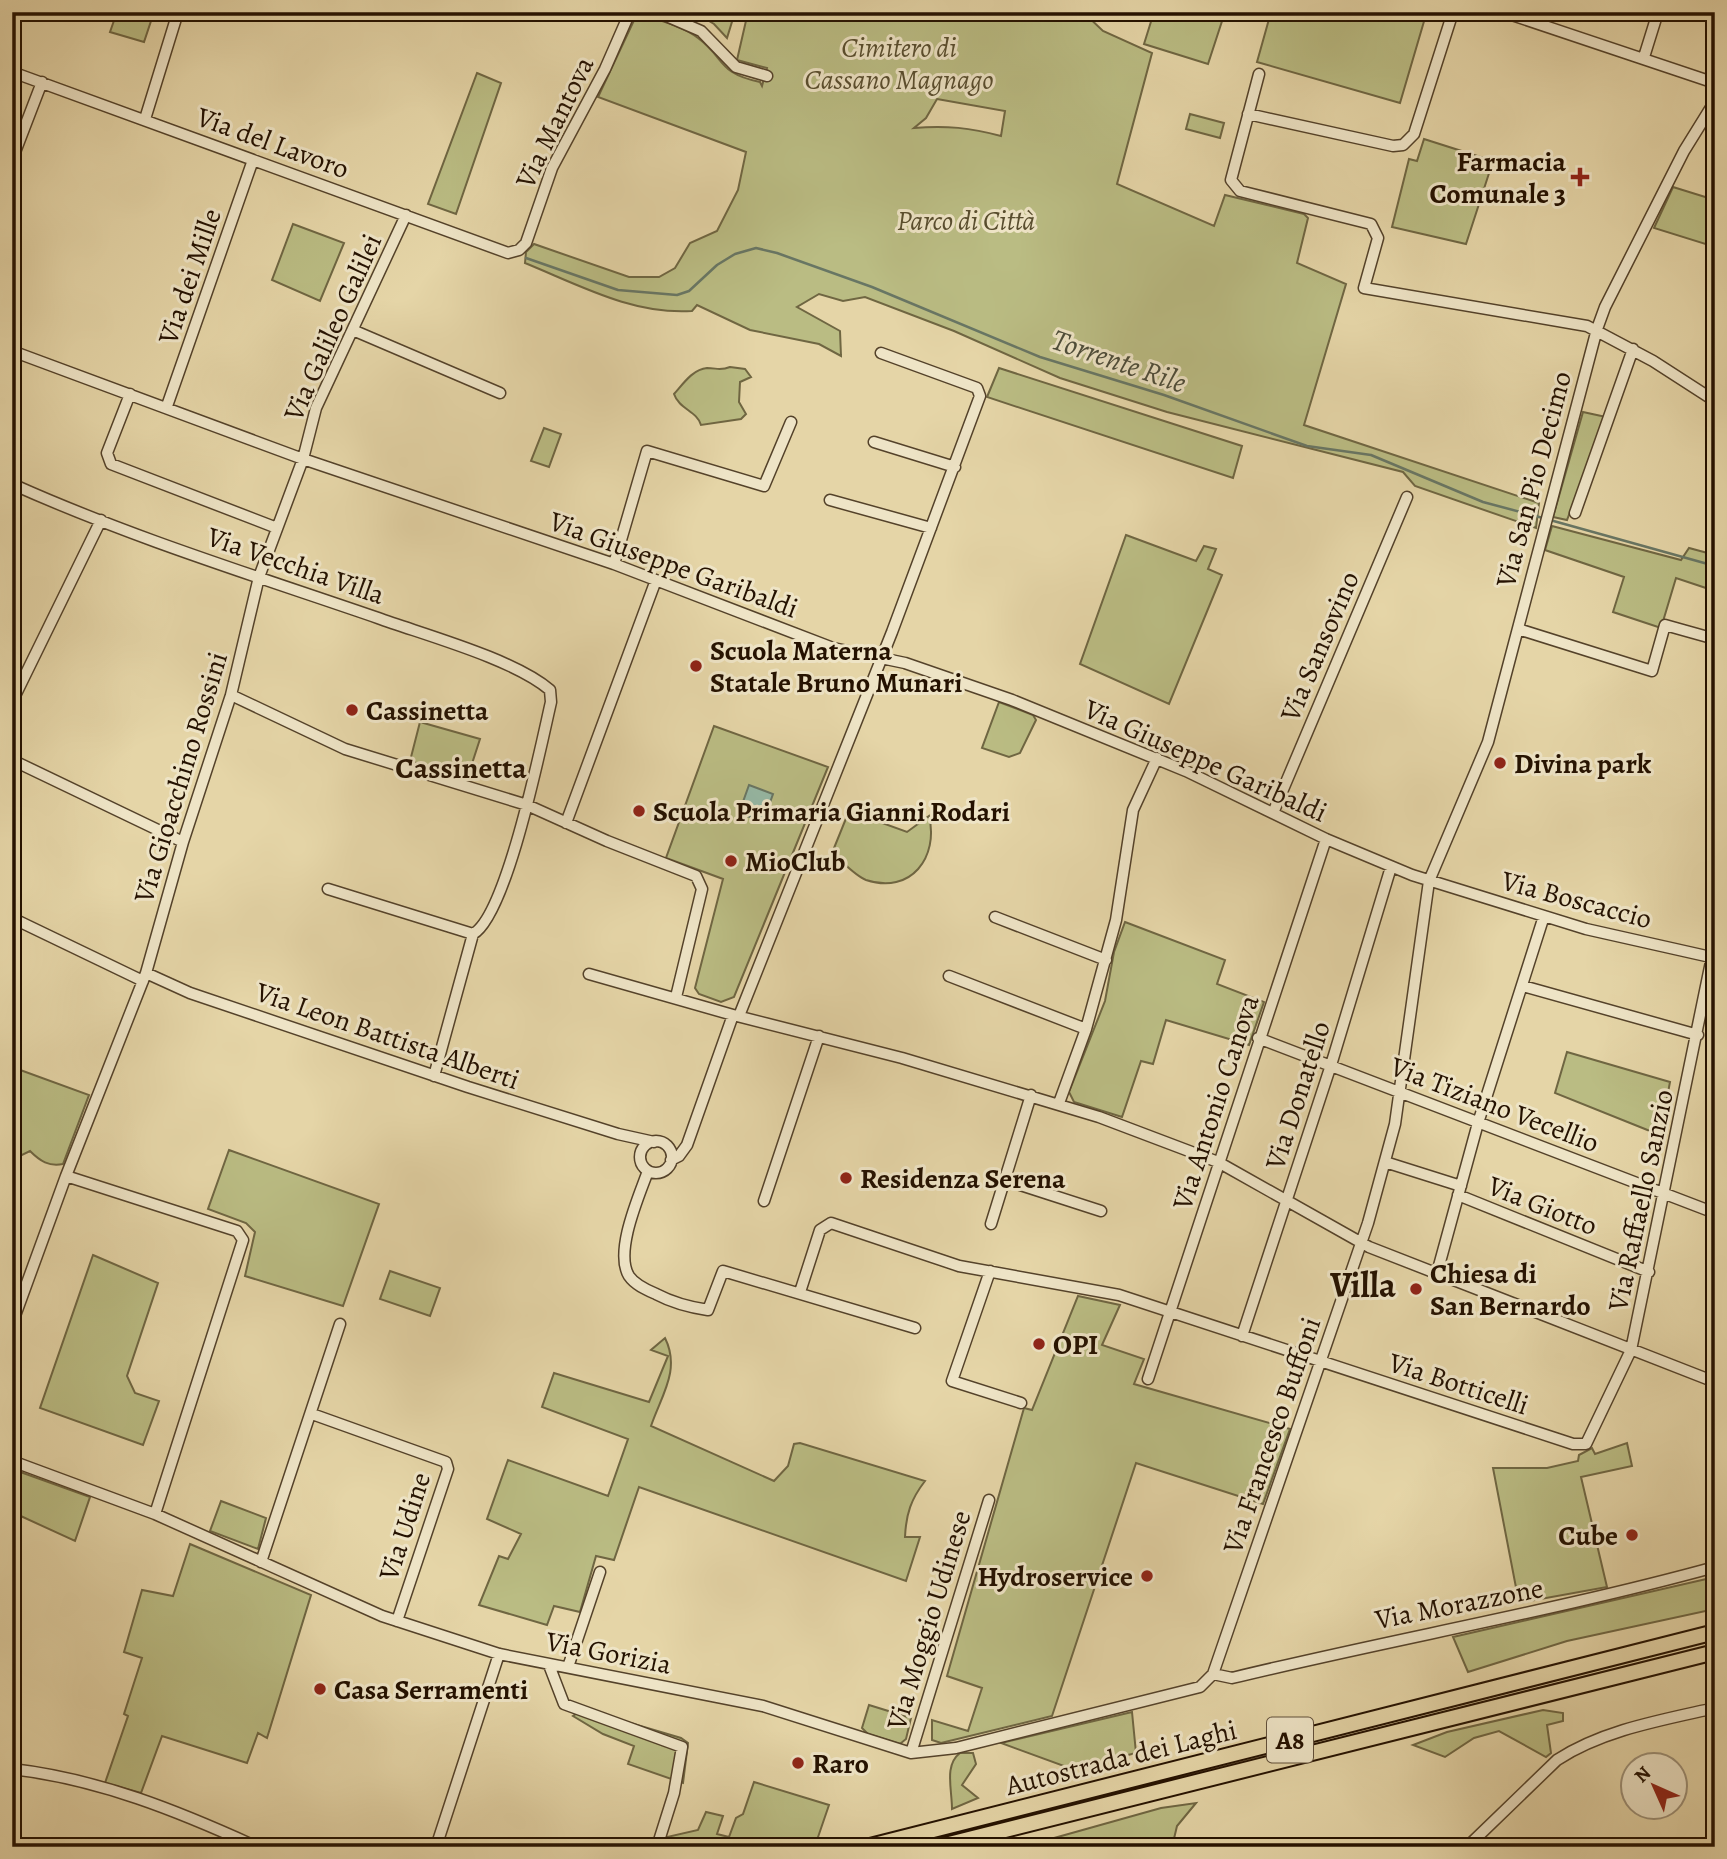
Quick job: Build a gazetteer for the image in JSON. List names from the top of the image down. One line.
{"streets":{"highway":["A8","Autostrada dei Laghi"],"street":["Via Mantova","Via del Lavoro","Via dei Mille","Via Galileo Galilei","Via San Pio Decimo","Via Giuseppe Garibaldi","Via Vecchia Villa","Via Sansovino","Via Gioacchino Rossini","Via Boscaccio","Via Leon Battista Alberti","Via Donatello","Via Antonio Canova","Via Tiziano Vecellio","Via Raffaello Sanzio","Via Giotto","Via Botticelli","Via Francesco Buffoni","Via Udine","Via Morazzone","Via Moggio Udinese","Via Gorizia"]},"crossings":[["Via Mantova","Via del Lavoro"],["Via del Lavoro","Via dei Mille"],["Via del Lavoro","Via Galileo Galilei"],["Via dei Mille","Via Giuseppe Garibaldi"],["Via Galileo Galilei","Via Giuseppe Garibaldi"],["Via Galileo Galilei","Via Gioacchino Rossini"],["Via San Pio Decimo","Via Giuseppe Garibaldi"],["Via San Pio Decimo","Via Boscaccio"],["Via San Pio Decimo","Via Francesco Buffoni"],["Via Giuseppe Garibaldi","Via Sansovino"],["Via Giuseppe Garibaldi","Via Gioacchino Rossini"],["Via Giuseppe Garibaldi","Via Boscaccio"],["Via Giuseppe Garibaldi","Via Donatello"],["Via Giuseppe Garibaldi","Via Antonio Canova"],["Via Giuseppe Garibaldi","Via Francesco Buffoni"],["Via Vecchia Villa","Via Gioacchino Rossini"],["Via Gioacchino Rossini","Via Leon Battista Alberti"],["Via Boscaccio","Via Raffaello Sanzio"],["Via Boscaccio","Via Francesco Buffoni"],["Via Donatello","Via Tiziano Vecellio"],["Via Donatello","Via Botticelli"],["Via Antonio Canova","Via Tiziano Vecellio"],["Via Antonio Canova","Via Botticelli"],["Via Tiziano Vecellio","Via Raffaello Sanzio"],["Via Tiziano Vecellio","Via Francesco Buffoni"],["Via Raffaello Sanzio","Via Giotto"],["Via Raffaello Sanzio","Via Botticelli"],["Via Giotto","Via Francesco Buffoni"],["Via Botticelli","Via Francesco Buffoni"],["Via Francesco Buffoni","Via Morazzone"],["Via Francesco Buffoni","Via Gorizia"],["Via Udine","Via Gorizia"],["Via Morazzone","Via Gorizia"],["Via Moggio Udinese","Via Gorizia"]],"districts":["Cassinetta","Villa"],"water":["Torrente Rile"],"parks":["Cimitero di Cassano Magnago","Parco di Città"],"places":{"health":["Farmacia Comunale 3"],"other":["Scuola Materna Statale Bruno Munari","Cassinetta","Divina park","Scuola Primaria Gianni Rodari","MioClub","Residenza Serena","Chiesa di San Bernardo","OPI","Cube","Hydroservice","Casa Serramenti","Raro"]},"north":"top left"}
